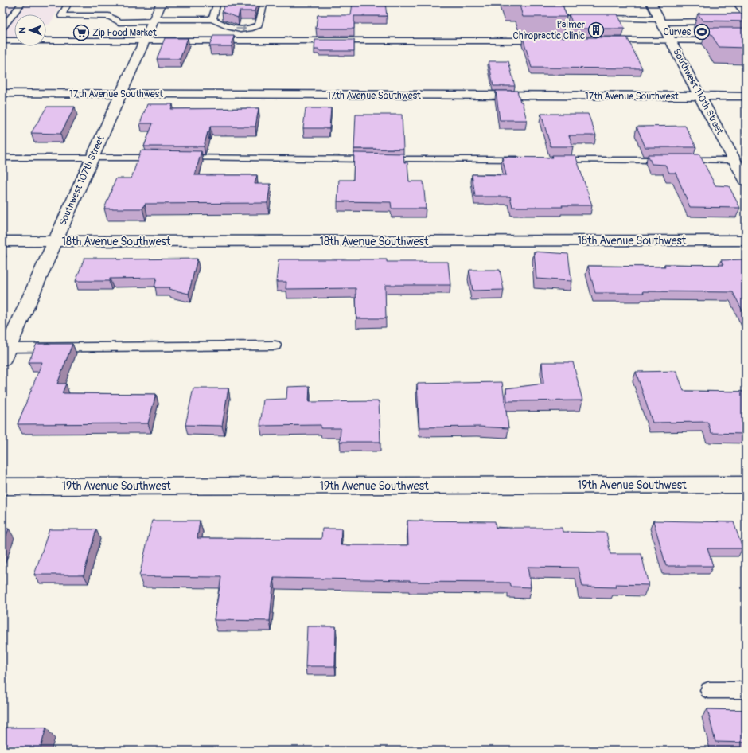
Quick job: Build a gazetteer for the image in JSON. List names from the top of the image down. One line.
{"streets":{"street":["Southwest 110th Street","17th Avenue Southwest","Southwest 107th Street","18th Avenue Southwest","19th Avenue Southwest"]},"crossings":[["Southwest 110th Street","17th Avenue Southwest"],["17th Avenue Southwest","Southwest 107th Street"],["Southwest 107th Street","18th Avenue Southwest"]],"places":{"building":["Palmer Chiropractic Clinic"],"sports":["Curves"],"supermarket":["Zip Food Market"]},"north":"left"}
